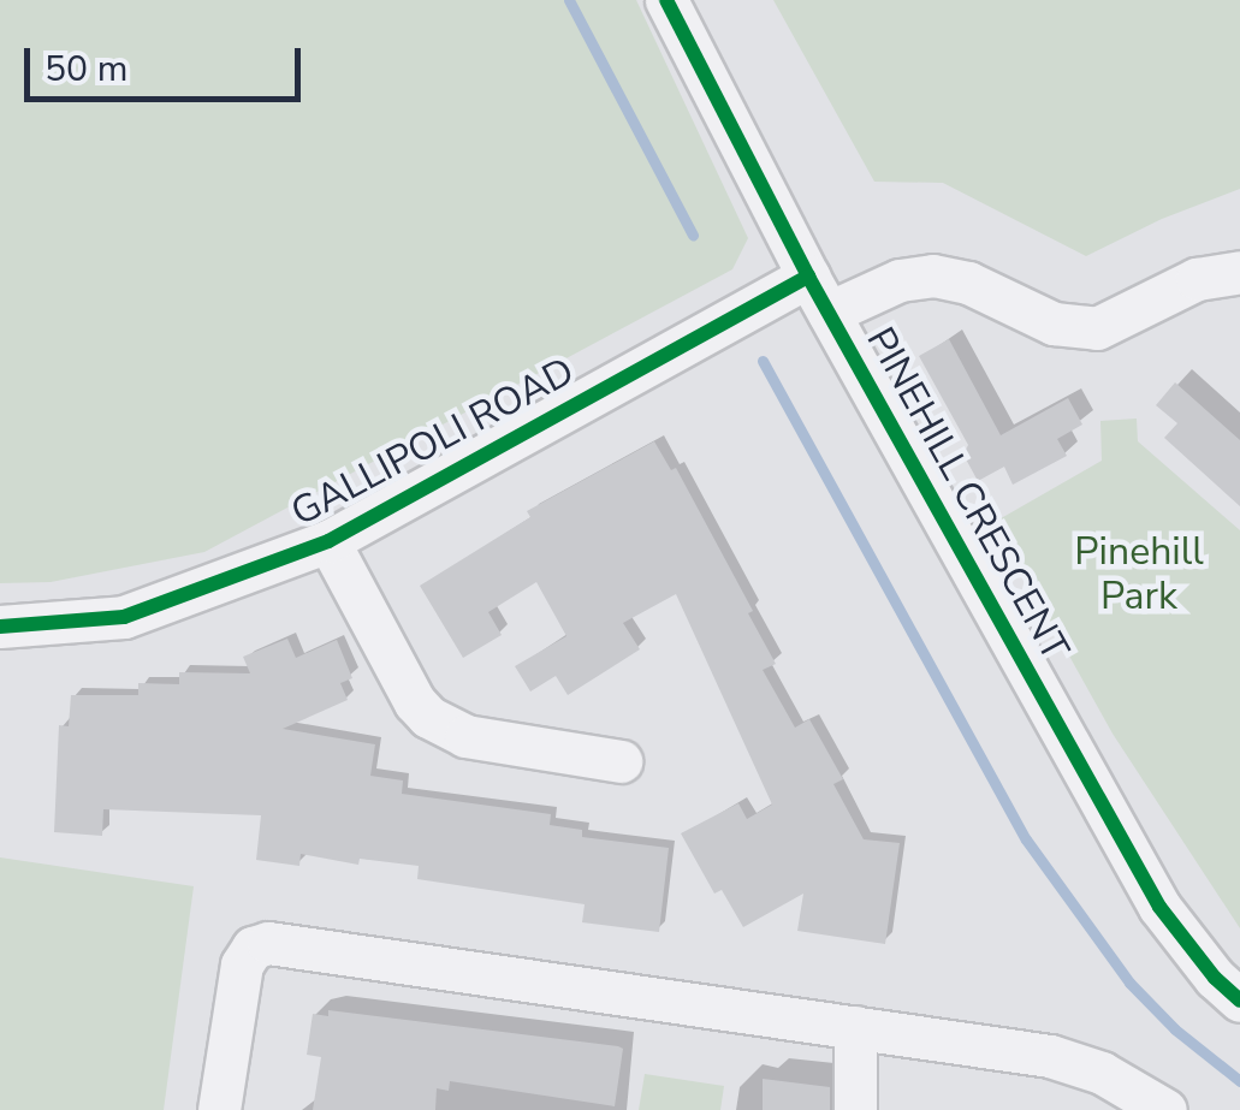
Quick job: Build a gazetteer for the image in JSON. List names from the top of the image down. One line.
{"streets":{"street":["GALLIPOLI ROAD","PINEHILL CRESCENT"]},"crossings":[["GALLIPOLI ROAD","PINEHILL CRESCENT"]],"parks":["Pinehill Park"],"scale_bar":"50 m"}
